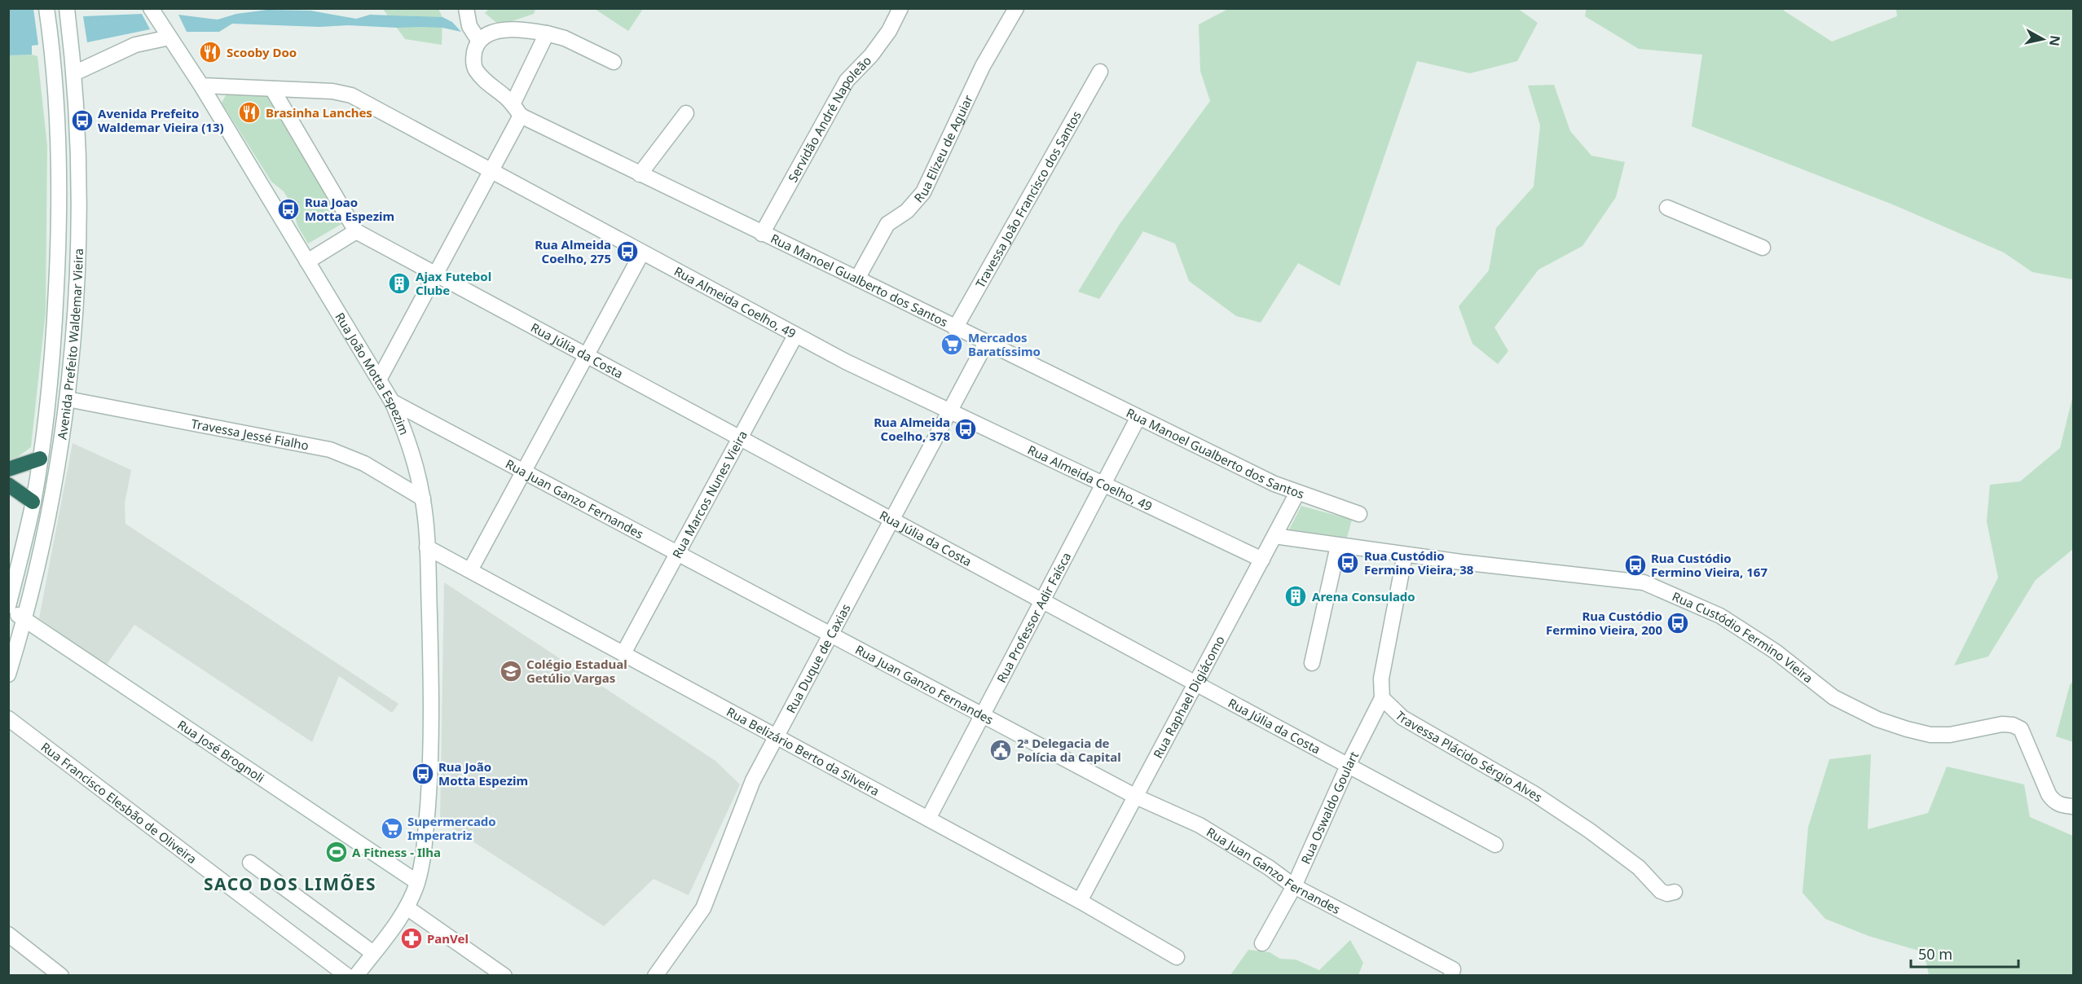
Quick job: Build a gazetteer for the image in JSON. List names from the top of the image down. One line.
{"streets":{"street":["Servidão André Napoleão","Rua Elizeu de Aguiar","Travessa João Francisco dos Santos","Rua Manoel Gualberto dos Santos","Rua Almeida Coelho, 49","Avenida Prefeito Waldemar Vieira","Rua Júlia da Costa","Rua João Motta Espezim","Travessa Jessé Fialho","Rua Marcos Nunes Vieira","Rua Juan Ganzo Fernandes","Rua Professor Adir Faísca","Rua Custódio Fermino Vieira","Rua Duque de Caxias","Rua Raphael Digiácomo","Rua Belizário Berto da Silveira","Rua José Brognoli","Travessa Plácido Sérgio Alves","Rua Francisco Elesbão de Oliveira","Rua Oswaldo Goulart"]},"crossings":[["Servidão André Napoleão","Rua Manoel Gualberto dos Santos"],["Rua Elizeu de Aguiar","Rua Manoel Gualberto dos Santos"],["Travessa João Francisco dos Santos","Rua Manoel Gualberto dos Santos"],["Rua Manoel Gualberto dos Santos","Rua Professor Adir Faísca"],["Rua Manoel Gualberto dos Santos","Rua Duque de Caxias"],["Rua Manoel Gualberto dos Santos","Rua Raphael Digiácomo"],["Rua Almeida Coelho, 49","Rua João Motta Espezim"],["Rua Almeida Coelho, 49","Rua Marcos Nunes Vieira"],["Rua Almeida Coelho, 49","Rua Professor Adir Faísca"],["Rua Almeida Coelho, 49","Rua Duque de Caxias"],["Rua Almeida Coelho, 49","Rua Raphael Digiácomo"],["Avenida Prefeito Waldemar Vieira","Travessa Jessé Fialho"],["Avenida Prefeito Waldemar Vieira","Rua José Brognoli"],["Rua Júlia da Costa","Rua Marcos Nunes Vieira"],["Rua Júlia da Costa","Rua Professor Adir Faísca"],["Rua Júlia da Costa","Rua Duque de Caxias"],["Rua Júlia da Costa","Rua Raphael Digiácomo"],["Rua Júlia da Costa","Rua Oswaldo Goulart"],["Rua João Motta Espezim","Travessa Jessé Fialho"],["Rua João Motta Espezim","Rua Juan Ganzo Fernandes"],["Rua João Motta Espezim","Rua Belizário Berto da Silveira"],["Rua João Motta Espezim","Rua José Brognoli"],["Rua Marcos Nunes Vieira","Rua Juan Ganzo Fernandes"],["Rua Marcos Nunes Vieira","Rua Belizário Berto da Silveira"],["Rua Juan Ganzo Fernandes","Rua Professor Adir Faísca"],["Rua Juan Ganzo Fernandes","Rua Duque de Caxias"],["Rua Juan Ganzo Fernandes","Rua Raphael Digiácomo"],["Rua Juan Ganzo Fernandes","Rua Oswaldo Goulart"],["Rua Professor Adir Faísca","Rua Belizário Berto da Silveira"],["Rua Custódio Fermino Vieira","Rua Raphael Digiácomo"],["Rua Duque de Caxias","Rua Belizário Berto da Silveira"],["Rua Raphael Digiácomo","Rua Belizário Berto da Silveira"],["Travessa Plácido Sérgio Alves","Rua Oswaldo Goulart"]],"districts":["SACO DOS LIMÕES"],"places":{"restaurant":["Scooby Doo","Brasinha Lanches"],"bus stop":["Avenida Prefeito Waldemar Vieira (13)","Rua Joao Motta Espezim","Rua Almeida Coelho, 275","Rua Almeida Coelho, 378","Rua Custódio Fermino Vieira, 38","Rua Custódio Fermino Vieira, 167","Rua Custódio Fermino Vieira, 200","Rua João Motta Espezim"],"building":["Ajax Futebol Clube","Arena Consulado"],"supermarket":["Mercados Baratíssimo","Supermercado Imperatriz"],"school or university":["Colégio Estadual Getúlio Vargas"],"public building":["2ª Delegacia de Polícia da Capital"],"sports":["A Fitness - Ilha"],"pharmacy":["PanVel"]},"scale_bar":"50 m","north":"right"}
